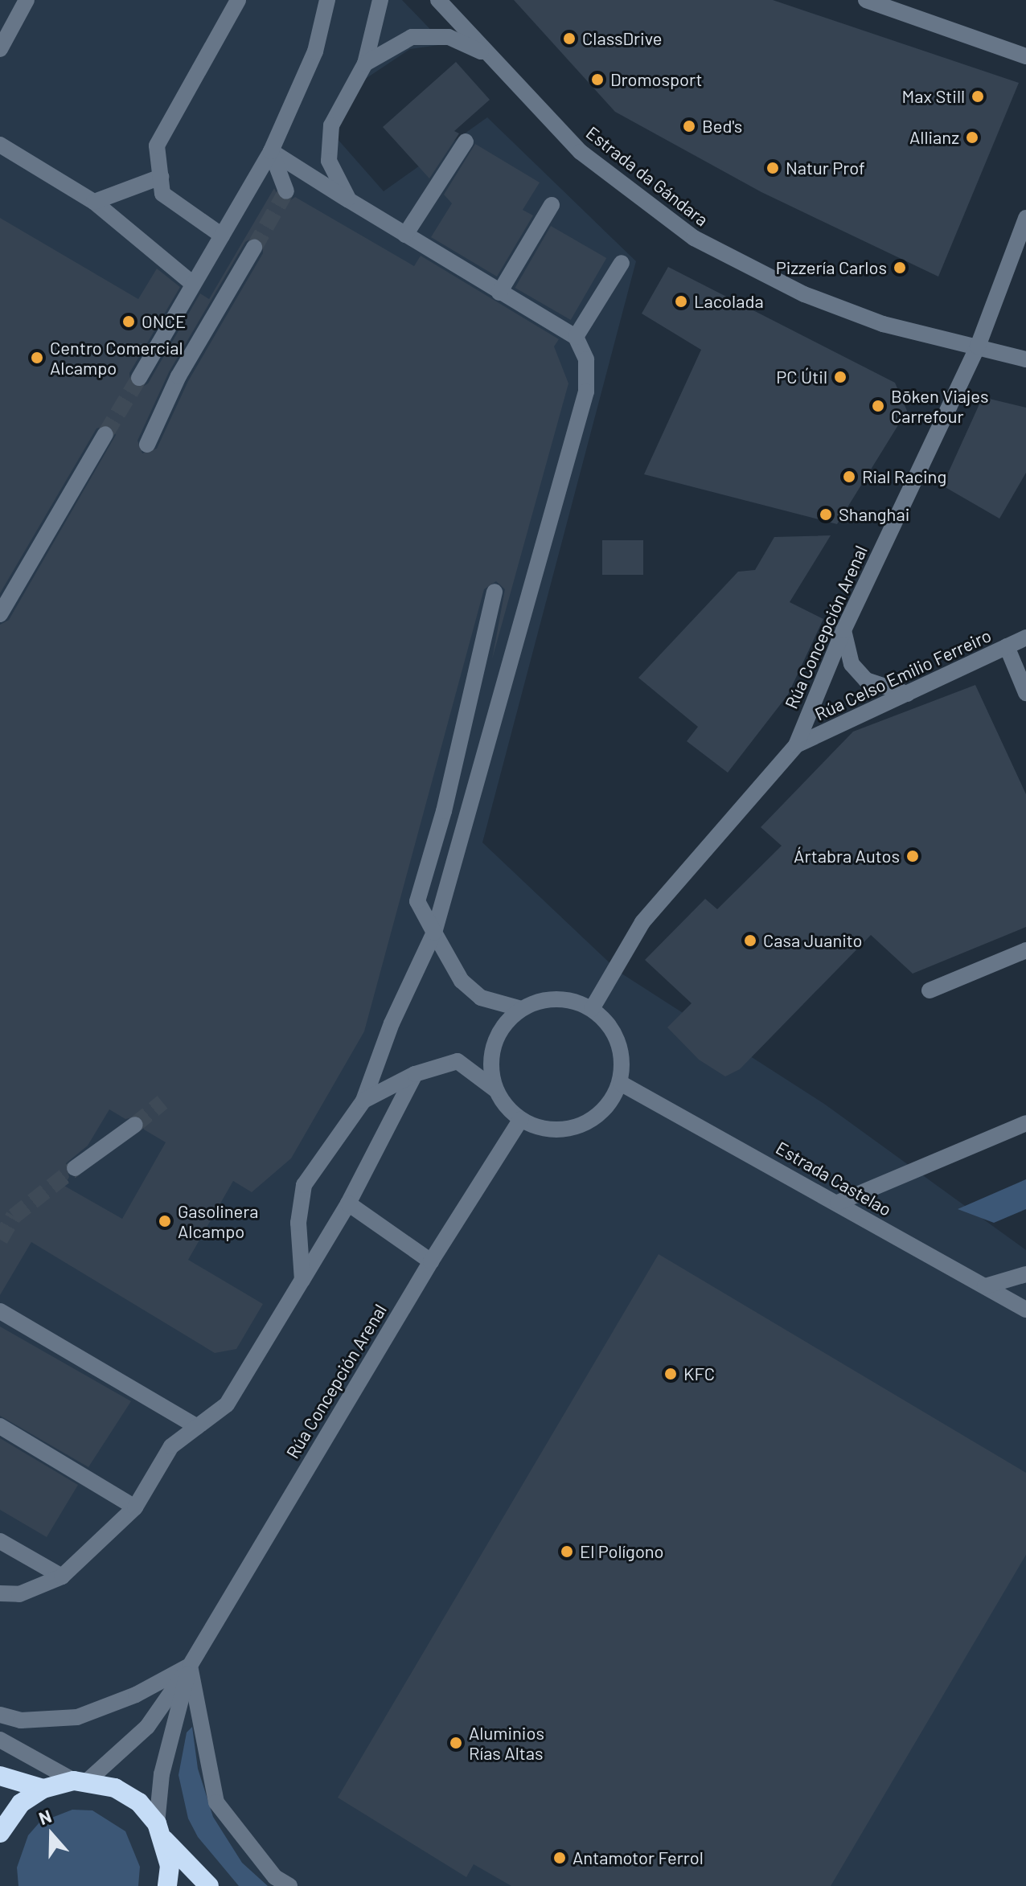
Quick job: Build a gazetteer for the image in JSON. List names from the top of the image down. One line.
{"streets":{"street":["Estrada da Gándara","Rúa Concepción Arenal","Rúa Celso Emilio Ferreiro","Estrada Castelao"]},"crossings":[["Estrada da Gándara","Rúa Concepción Arenal"],["Rúa Concepción Arenal","Rúa Celso Emilio Ferreiro"],["Rúa Concepción Arenal","Estrada Castelao"]],"places":["ClassDrive","Dromosport","Max Still","Bed's","Allianz","Natur Prof","Pizzería Carlos","Lacolada","ONCE","Centro Comercial Alcampo","PC Útil","Bōken Viajes Carrefour","Rial Racing","Shanghai","Ártabra Autos","Casa Juanito","Gasolinera Alcampo","KFC","El Polígono","Aluminios Rías Altas","Antamotor Ferrol"],"north":"top"}
